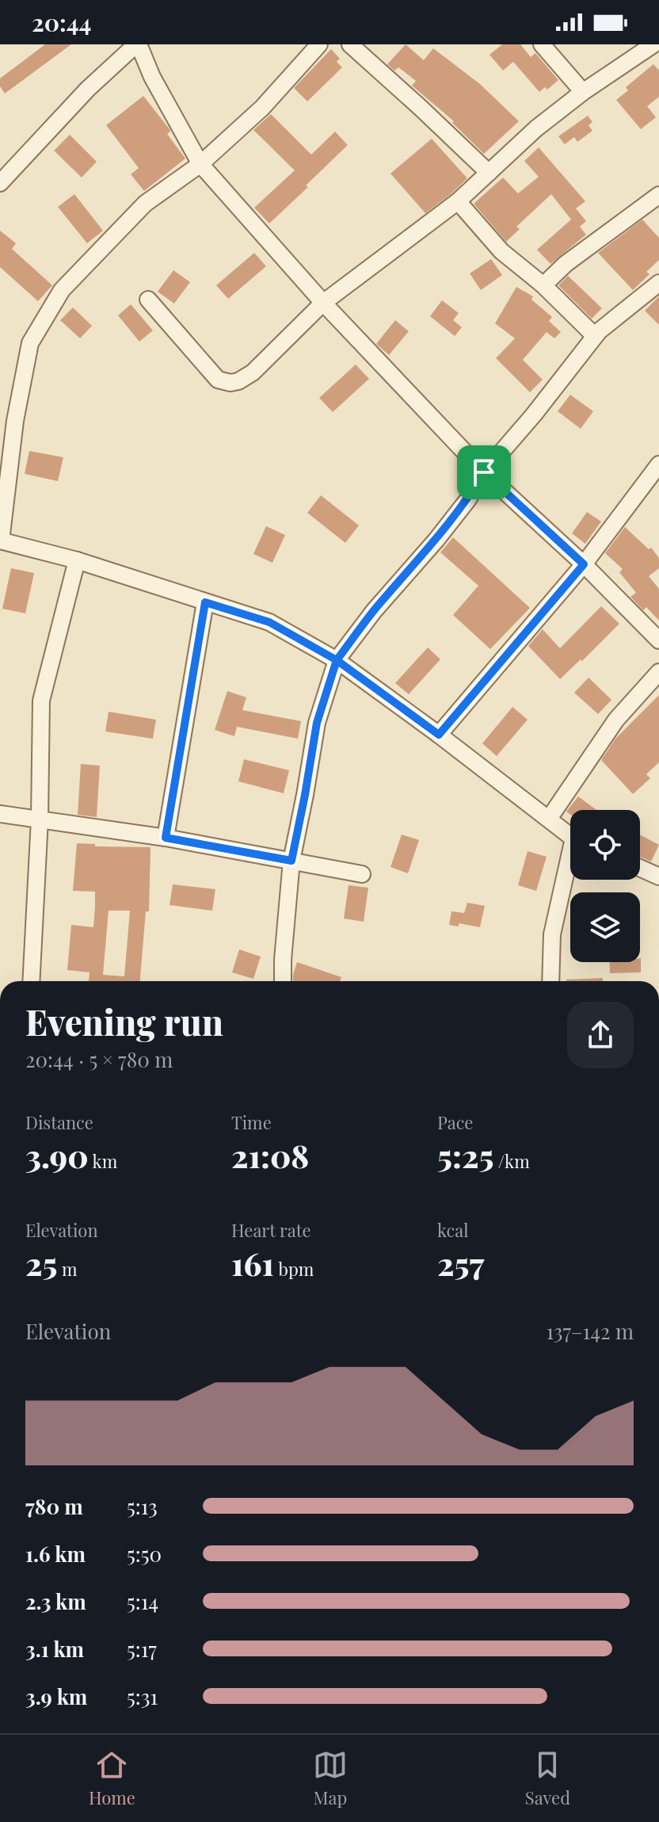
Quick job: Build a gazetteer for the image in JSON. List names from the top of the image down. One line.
{"page":{"status":"20:44","heading":["Evening run","20:44 · 5 × 780 m"],"stats":[["Distance","3.90 km"],["Time","21:08"],["Pace","5:25 /km"],["Elevation","25 m"],["Heart rate","161 bpm"],["kcal","257"]],"chart":["Elevation","137–142 m"],"list":[{"name":"780 m","note":"5:13"},{"name":"1.6 km","note":"5:50"},{"name":"2.3 km","note":"5:14"},{"name":"3.1 km","note":"5:17"},{"name":"3.9 km","note":"5:31"}],"tabs":["Home","Map","Saved"]}}
